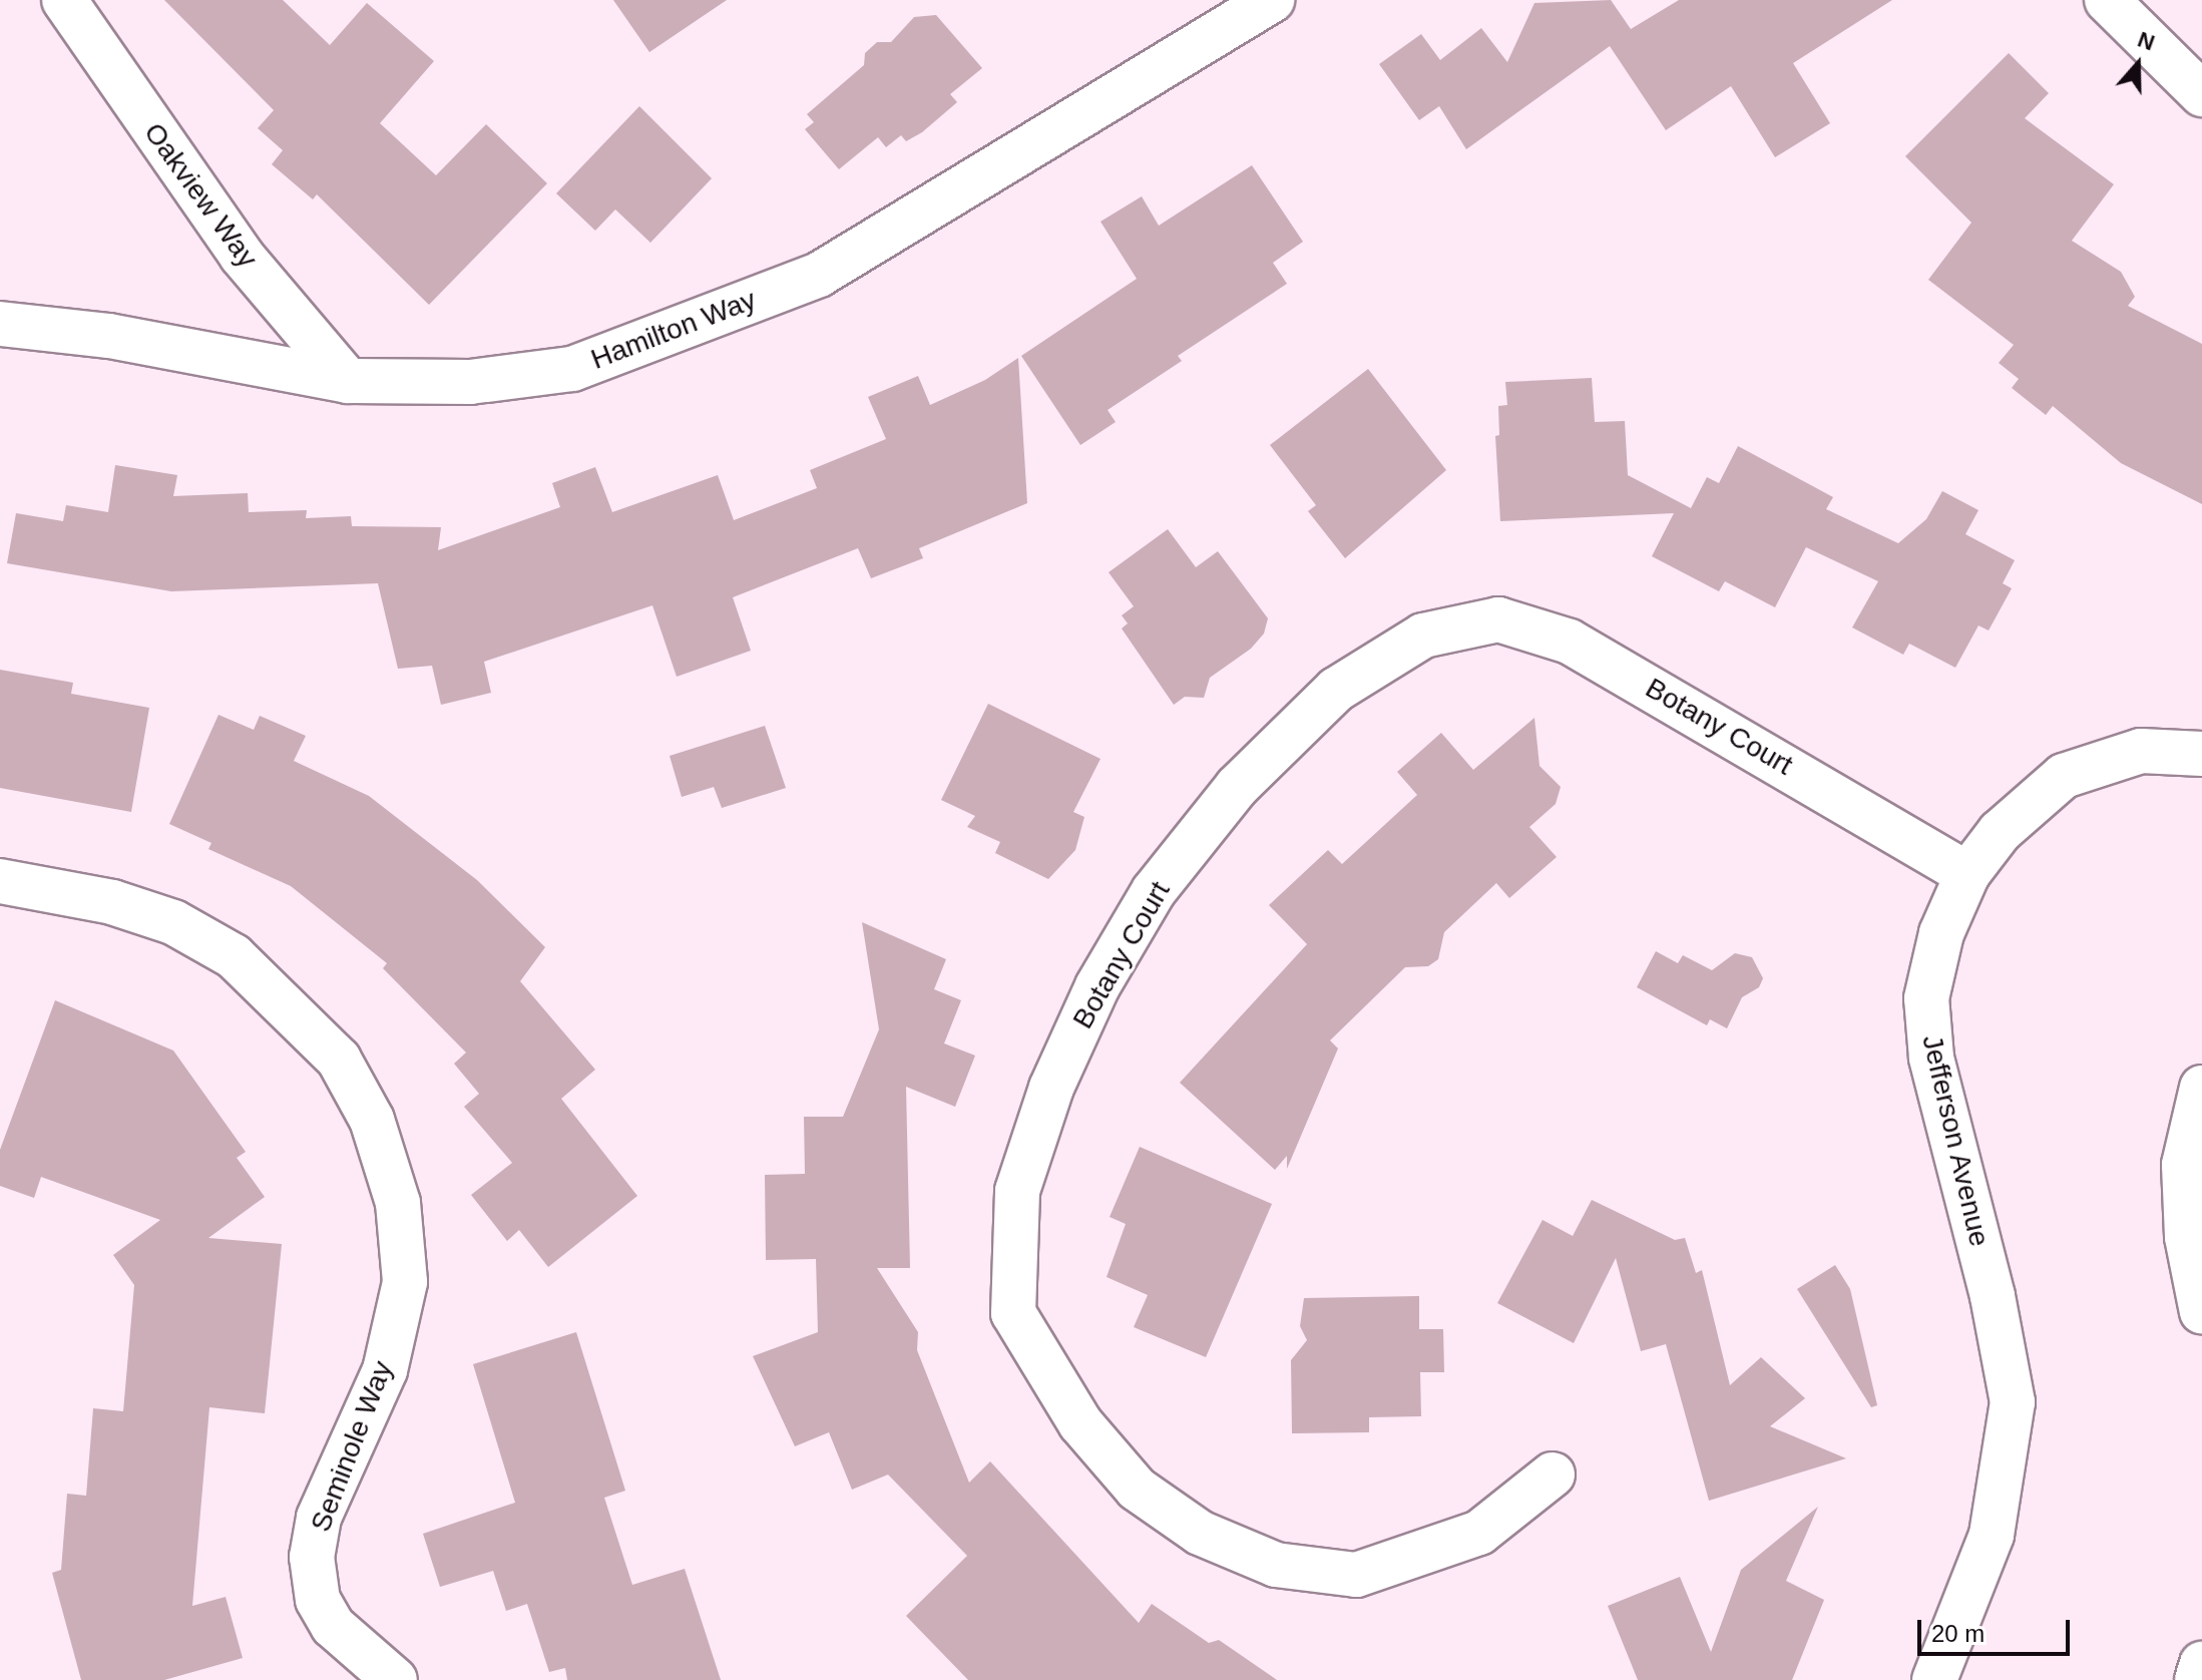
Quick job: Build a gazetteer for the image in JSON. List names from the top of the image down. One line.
{"streets":{"street":["Oakview Way","Hamilton Way","Botany Court","Jefferson Avenue","Seminole Way"]},"crossings":[["Oakview Way","Hamilton Way"],["Botany Court","Jefferson Avenue"]],"scale_bar":"20 m","north":"top"}
